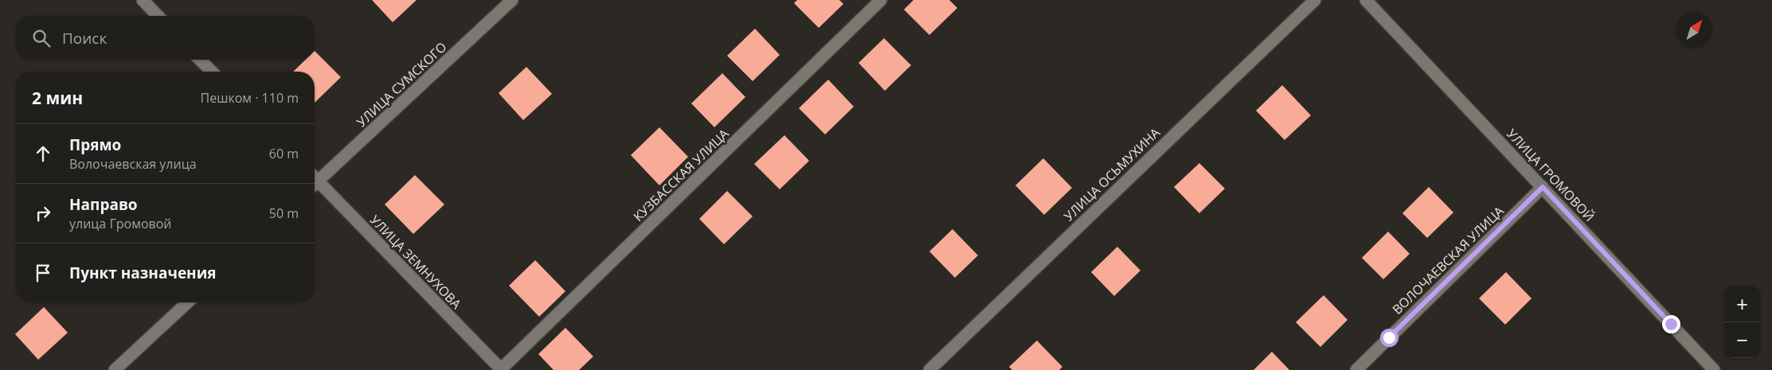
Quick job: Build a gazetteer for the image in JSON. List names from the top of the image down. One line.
{"streets":{"street":["УЛИЦА СУМСКОГО","УЛИЦА ОСЬМУХИНА","КУЗБАССКАЯ УЛИЦА","УЛИЦА ГРОМОВОЙ","ВОЛОЧАЕВСКАЯ УЛИЦА","УЛИЦА ЗЕМНУХОВА"]},"crossings":[["КУЗБАССКАЯ УЛИЦА","УЛИЦА ЗЕМНУХОВА"],["УЛИЦА ГРОМОВОЙ","ВОЛОЧАЕВСКАЯ УЛИЦА"]],"north":"top right","page":{"search":"Поиск","heading":["2 мин","Пешком · 110 m"],"list":[["Прямо","Волочаевская улица","60 m"],["Направо","улица Громовой","50 m"],"Пункт назначения"],"map_buttons":["+","−"]}}
